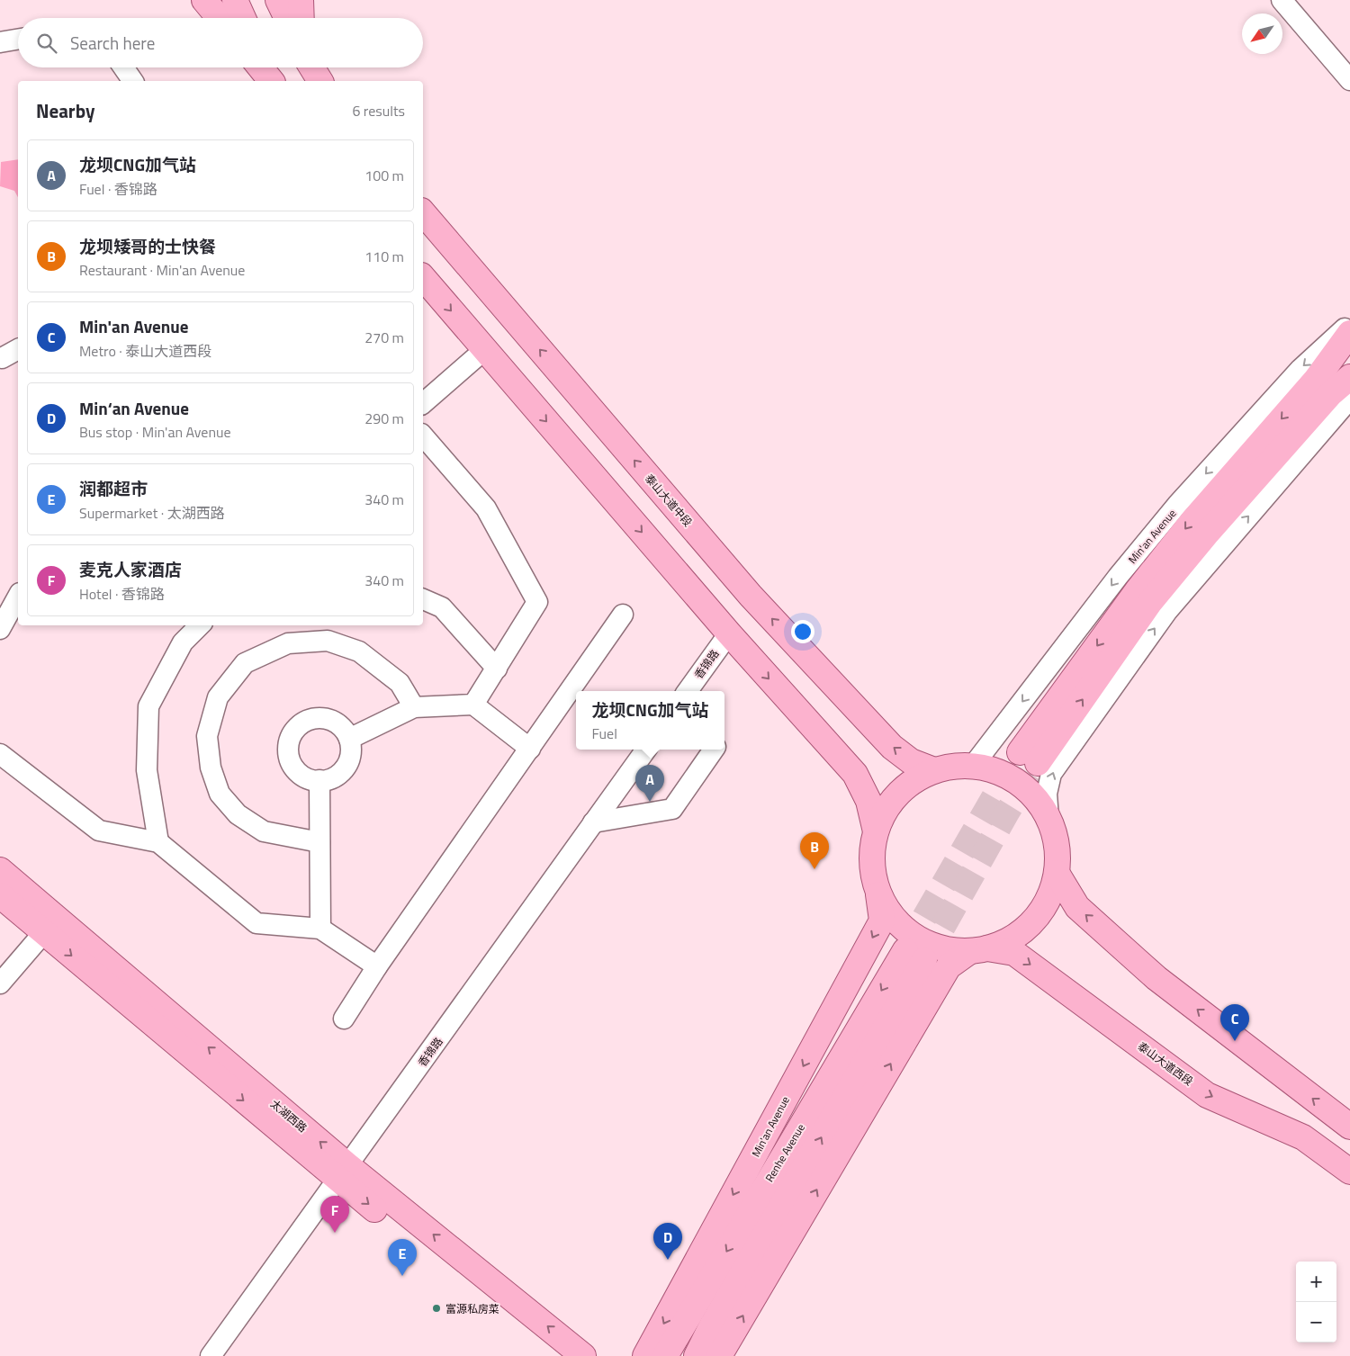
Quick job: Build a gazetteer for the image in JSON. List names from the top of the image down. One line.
{"streets":{"main road":["泰山大道中段","Min'an Avenue","泰山大道西段","太湖西路","Renhe Avenue"],"street":["香锦路"]},"crossings":[["Min'an Avenue","泰山大道西段"],["香锦路","太湖西路"]],"places":["富源私房菜"],"north":"bottom left","page":{"search":"Search here","heading":["Nearby","6 results"],"list":[{"mark":"A","name":"龙坝CNG加气站","note":"Fuel · 香锦路","value":"100 m"},{"mark":"B","name":"龙坝矮哥的士快餐","note":"Restaurant · Min'an Avenue","value":"110 m"},{"mark":"C","name":"Min'an Avenue","note":"Metro · 泰山大道西段","value":"270 m"},{"mark":"D","name":"Min‘an Avenue","note":"Bus stop · Min'an Avenue","value":"290 m"},{"mark":"E","name":"润都超市","note":"Supermarket · 太湖西路","value":"340 m"},{"mark":"F","name":"麦克人家酒店","note":"Hotel · 香锦路","value":"340 m"}],"popup":["龙坝CNG加气站","Fuel"],"pins":["A","B","C","F","D","E"],"map_buttons":["+","−"]}}
